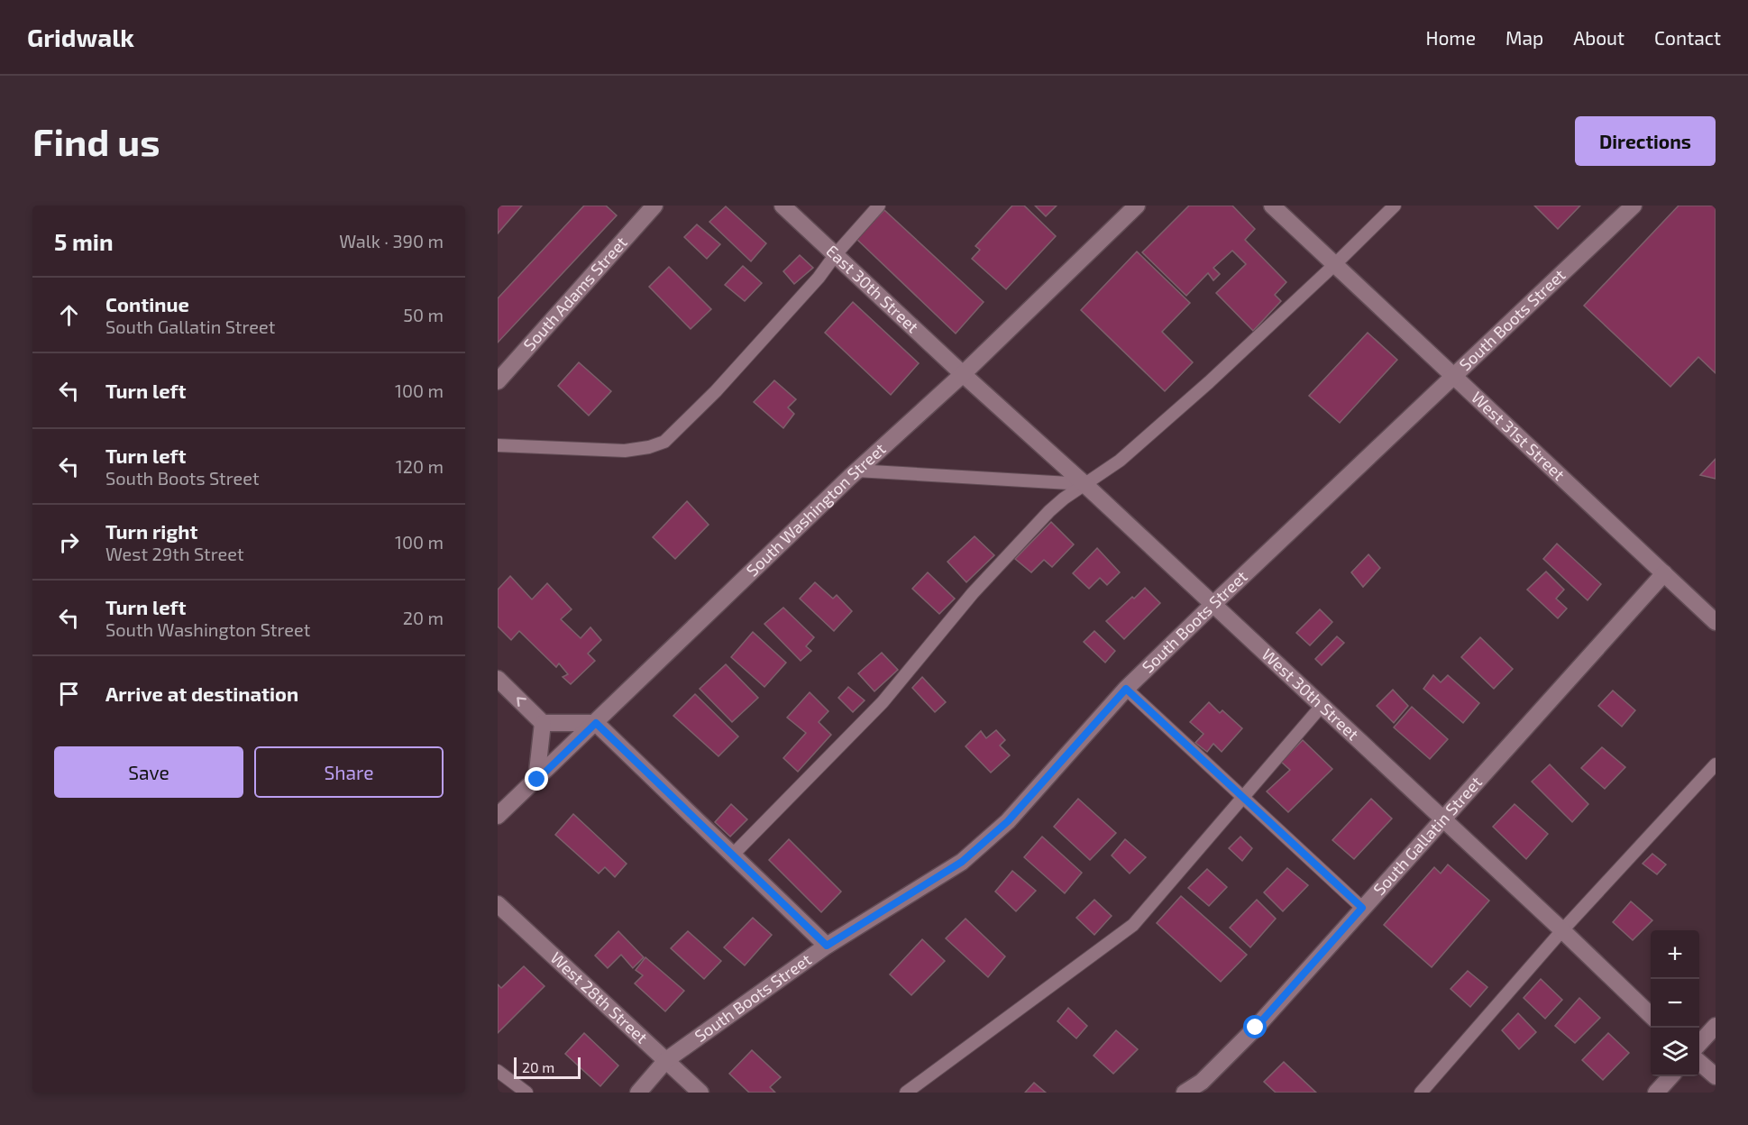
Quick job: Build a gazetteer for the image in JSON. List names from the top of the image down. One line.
{"streets":{"street":["East 30th Street","South Adams Street","South Boots Street","West 31st Street","South Washington Street","West 30th Street","South Gallatin Street","West 28th Street"]},"crossings":[["East 30th Street","South Washington Street"],["East 30th Street","West 30th Street"],["South Boots Street","West 31st Street"],["South Boots Street","West 30th Street"],["South Boots Street","West 28th Street"],["West 31st Street","South Gallatin Street"],["South Washington Street","West 30th Street"],["West 30th Street","South Gallatin Street"]],"scale_bar":"20 m","page":{"header":"Gridwalk","nav":["Home","Map","About","Contact"],"buttons":["Directions",["Save","Share"]],"title":"Find us","heading":["5 min","Walk · 390 m"],"list":[["Continue","South Gallatin Street","50 m"],["Turn left","100 m"],["Turn left","South Boots Street","120 m"],["Turn right","West 29th Street","100 m"],["Turn left","South Washington Street","20 m"],"Arrive at destination"],"map_buttons":["+","−"],"scale":"20 m"}}
